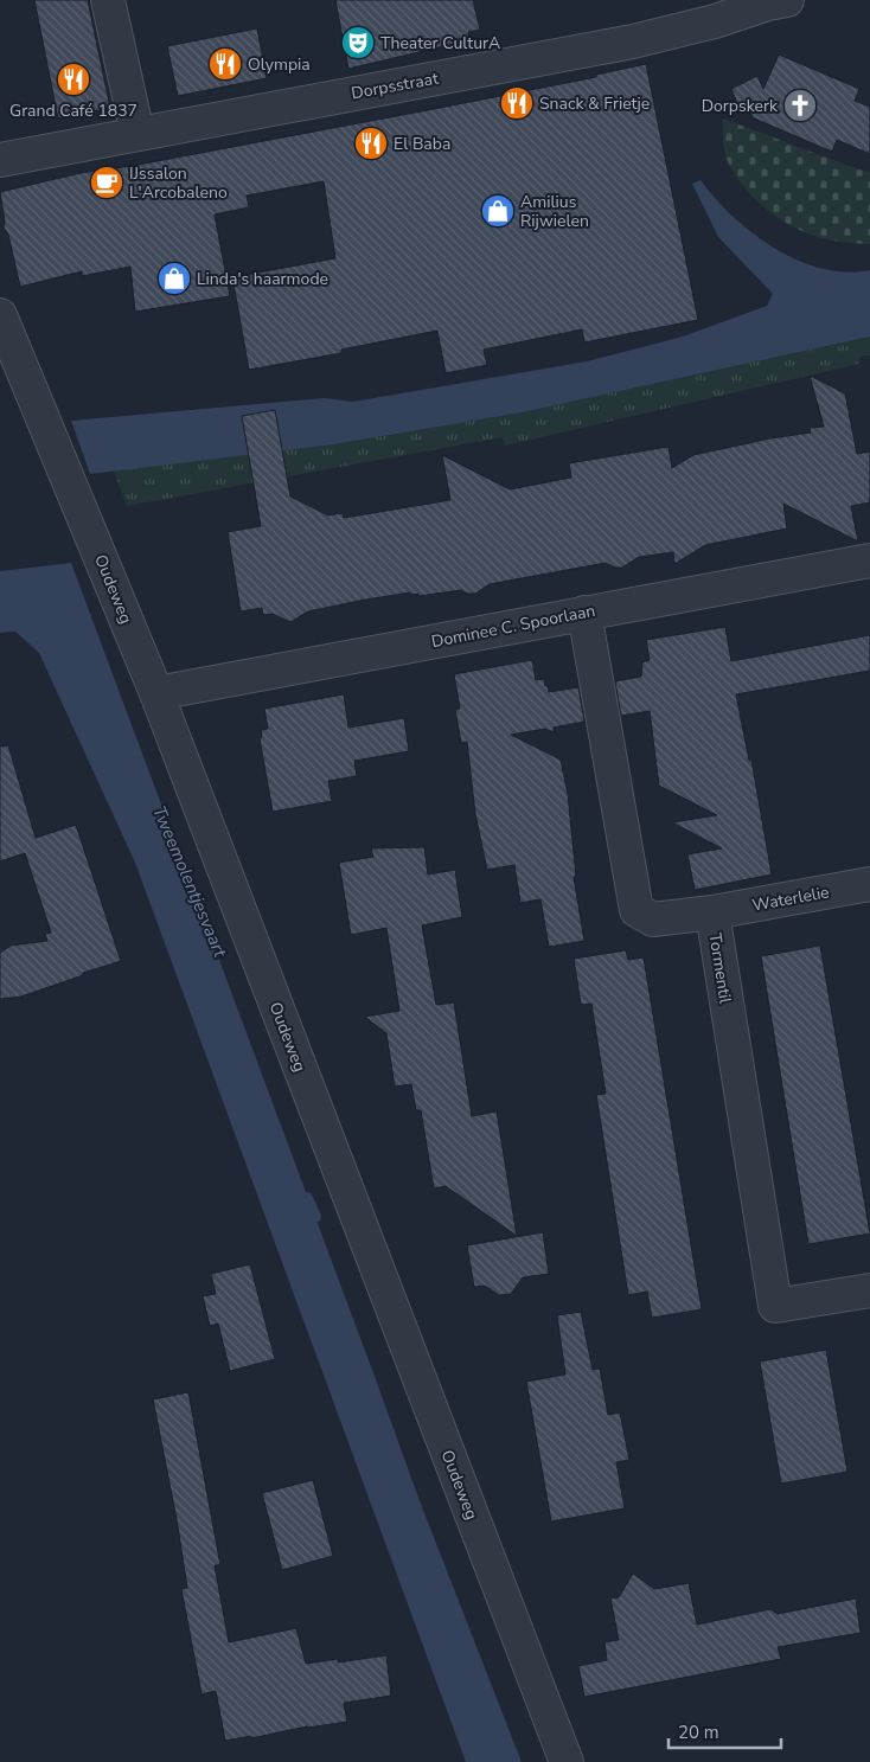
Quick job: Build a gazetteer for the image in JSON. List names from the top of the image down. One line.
{"streets":{"street":["Dorpsstraat","Oudeweg","Dominee C. Spoorlaan","Waterlelie","Tormentil"]},"crossings":[["Oudeweg","Dominee C. Spoorlaan"],["Dominee C. Spoorlaan","Tormentil"],["Waterlelie","Tormentil"]],"water":["Tweemolentjesvaart"],"places":{"theatre":["Theater CulturA"],"restaurant":["Olympia","Grand Café 1837","Snack & Frietje","El Baba"],"church":["Dorpskerk"],"cafe":["IJssalon L'Arcobaleno"],"shop":["Amilius Rijwielen","Linda's haarmode"]},"scale_bar":"20 m"}
